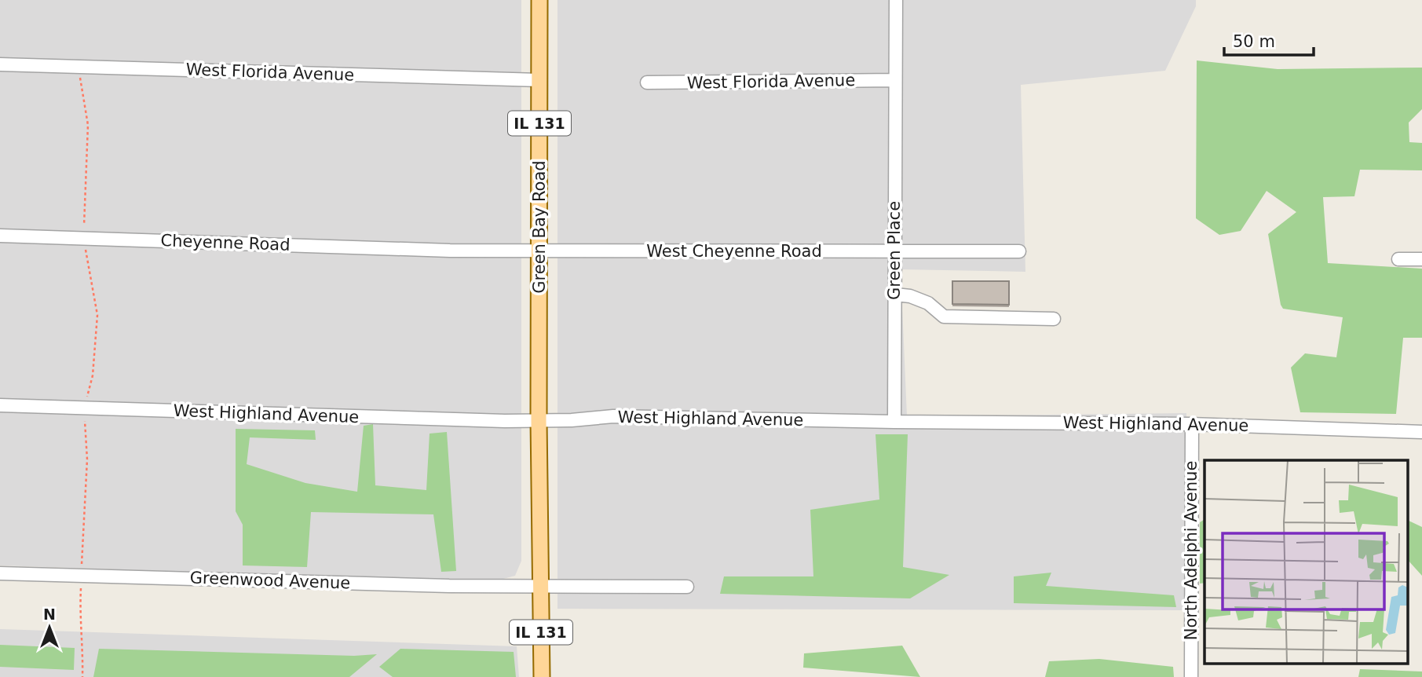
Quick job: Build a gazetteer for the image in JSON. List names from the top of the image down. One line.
{"streets":{"main road":["IL 131","Green Bay Road"],"street":["West Florida Avenue","Cheyenne Road","Green Place","West Cheyenne Road","West Highland Avenue","North Adelphi Avenue","Greenwood Avenue"]},"crossings":[["West Florida Avenue","Green Bay Road"],["West Florida Avenue","Green Place"],["IL 131","Green Bay Road"],["IL 131","West Highland Avenue"],["IL 131","Greenwood Avenue"],["Green Bay Road","West Cheyenne Road"],["Green Bay Road","West Highland Avenue"],["Cheyenne Road","West Cheyenne Road"],["Green Place","West Cheyenne Road"],["Green Place","West Highland Avenue"],["West Highland Avenue","North Adelphi Avenue"]],"scale_bar":"50 m","north":"top"}
